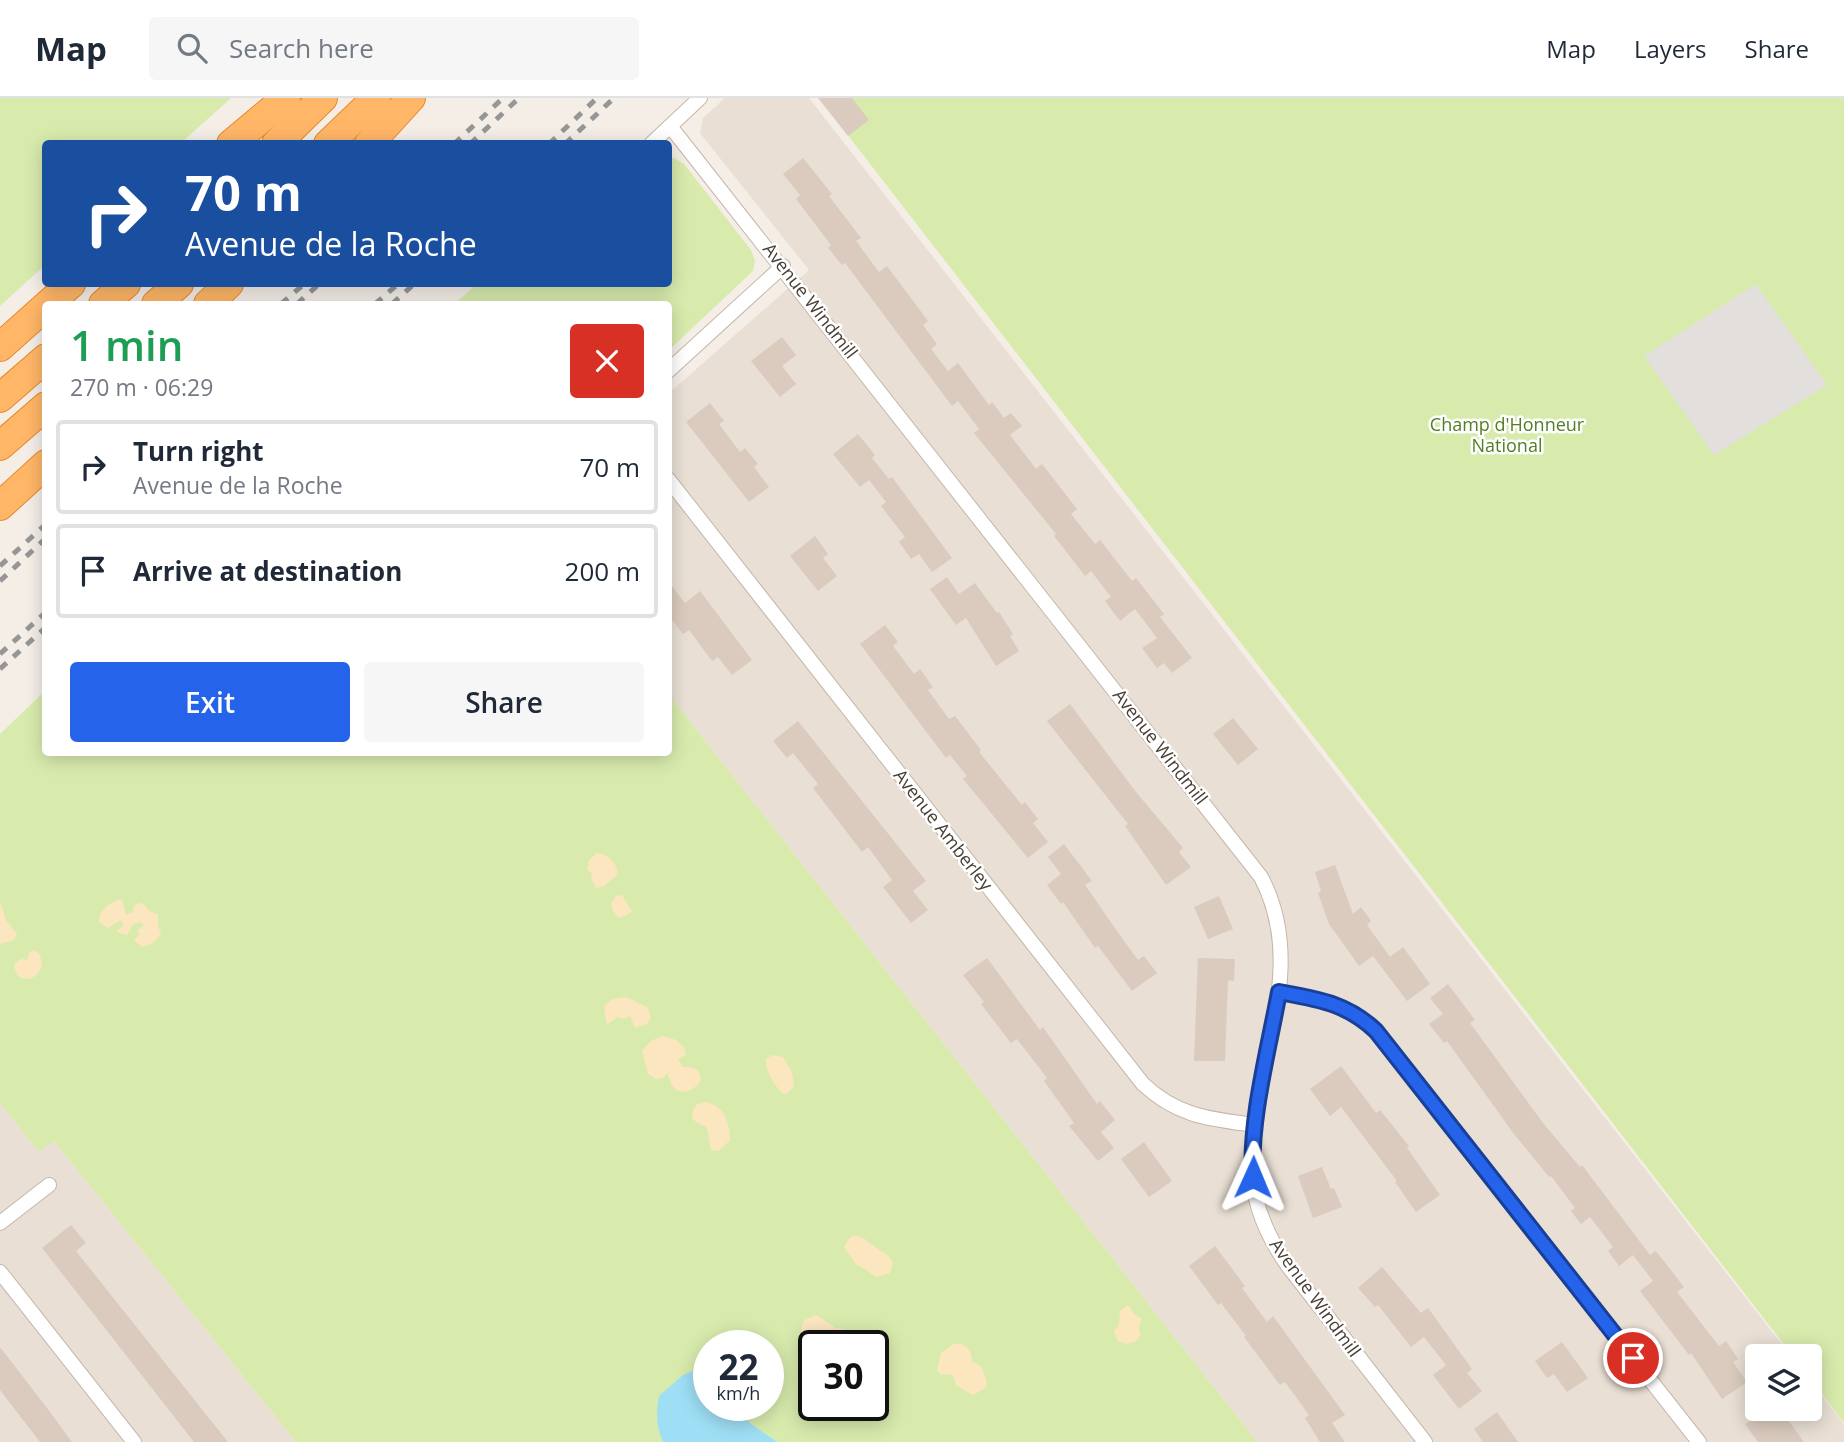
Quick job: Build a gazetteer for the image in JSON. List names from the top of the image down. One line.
{"streets":{"street":["Avenue Windmill","Avenue Amberley"]},"crossings":[["Avenue Windmill","Avenue Amberley"]],"parks":["Champ d'Honneur National"],"page":{"header":"Map","search":"Search here","nav":["Map","Layers","Share"],"turn":["70 m","Avenue de la Roche"],"heading":["1 min","270 m · 06:29"],"list":[{"name":"Turn right","note":"Avenue de la Roche","value":"70 m"},{"name":"Arrive at destination","value":"200 m"}],"buttons":["Exit","Share"],"speed":"22 km/h","limit":"30"}}
